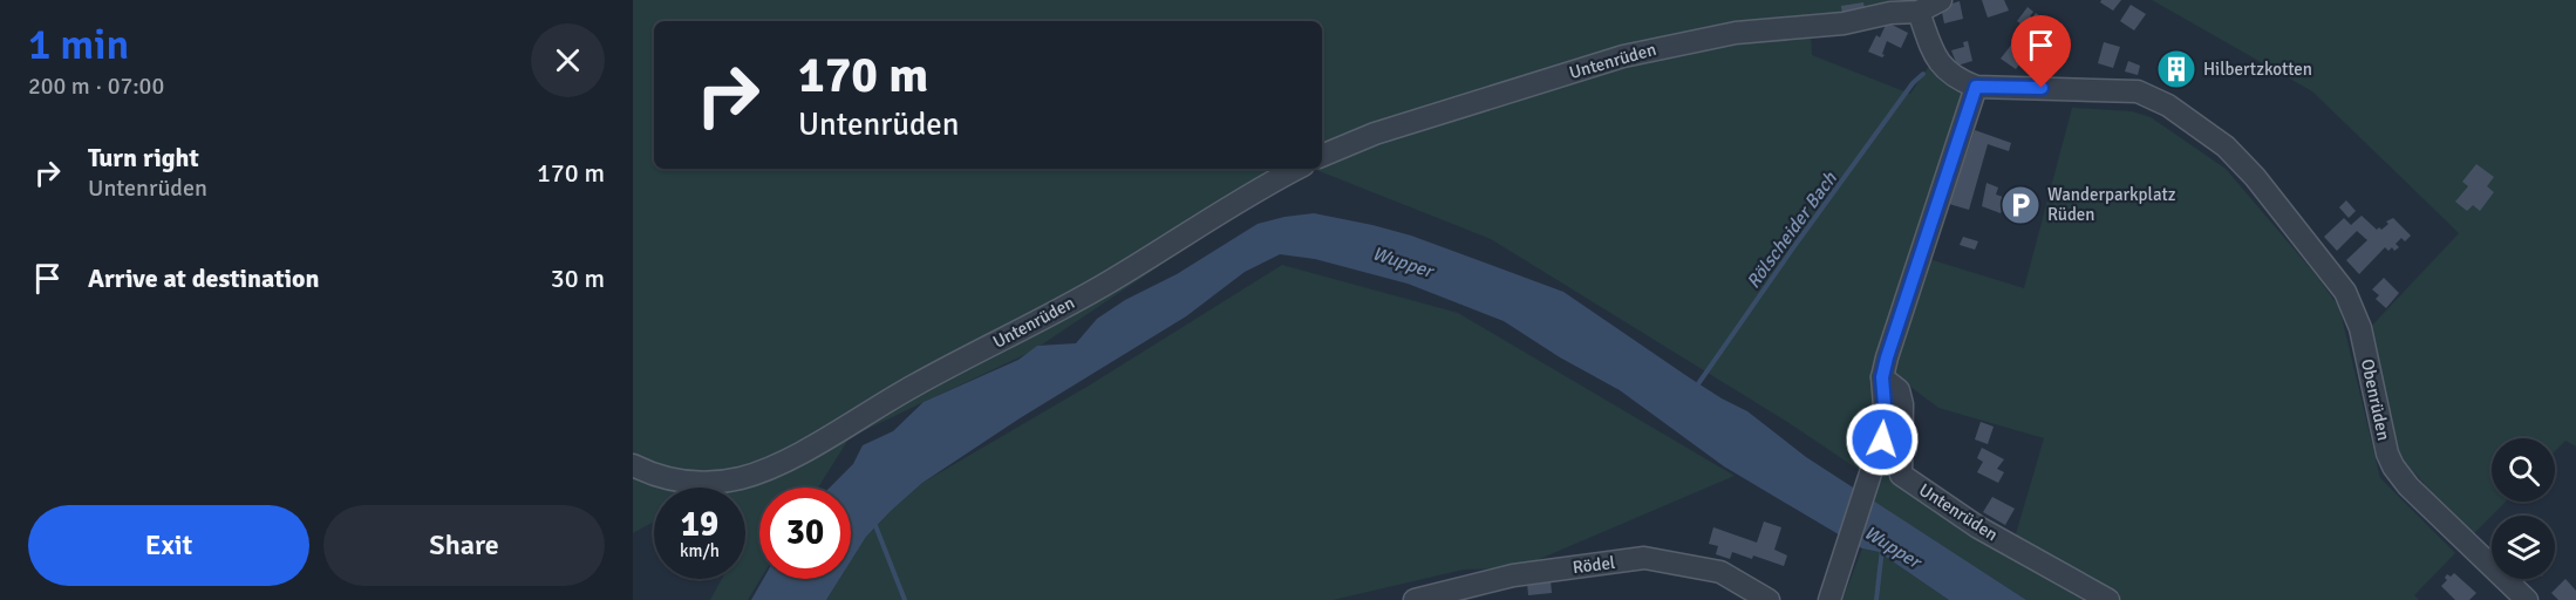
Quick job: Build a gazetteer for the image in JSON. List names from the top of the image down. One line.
{"streets":{"street":["Untenrüden","Obenrüden","Rödel"]},"water":["Rölscheider Bach","Wupper"],"places":{"building":["Hilbertzkotten"],"parking":["Wanderparkplatz Rüden"]},"page":{"heading":["1 min","200 m · 07:00"],"turn":["170 m","Untenrüden"],"list":[{"name":"Turn right","note":"Untenrüden","value":"170 m"},{"name":"Arrive at destination","value":"30 m"}],"speed":"19 km/h","limit":"30","buttons":["Exit","Share"]}}
